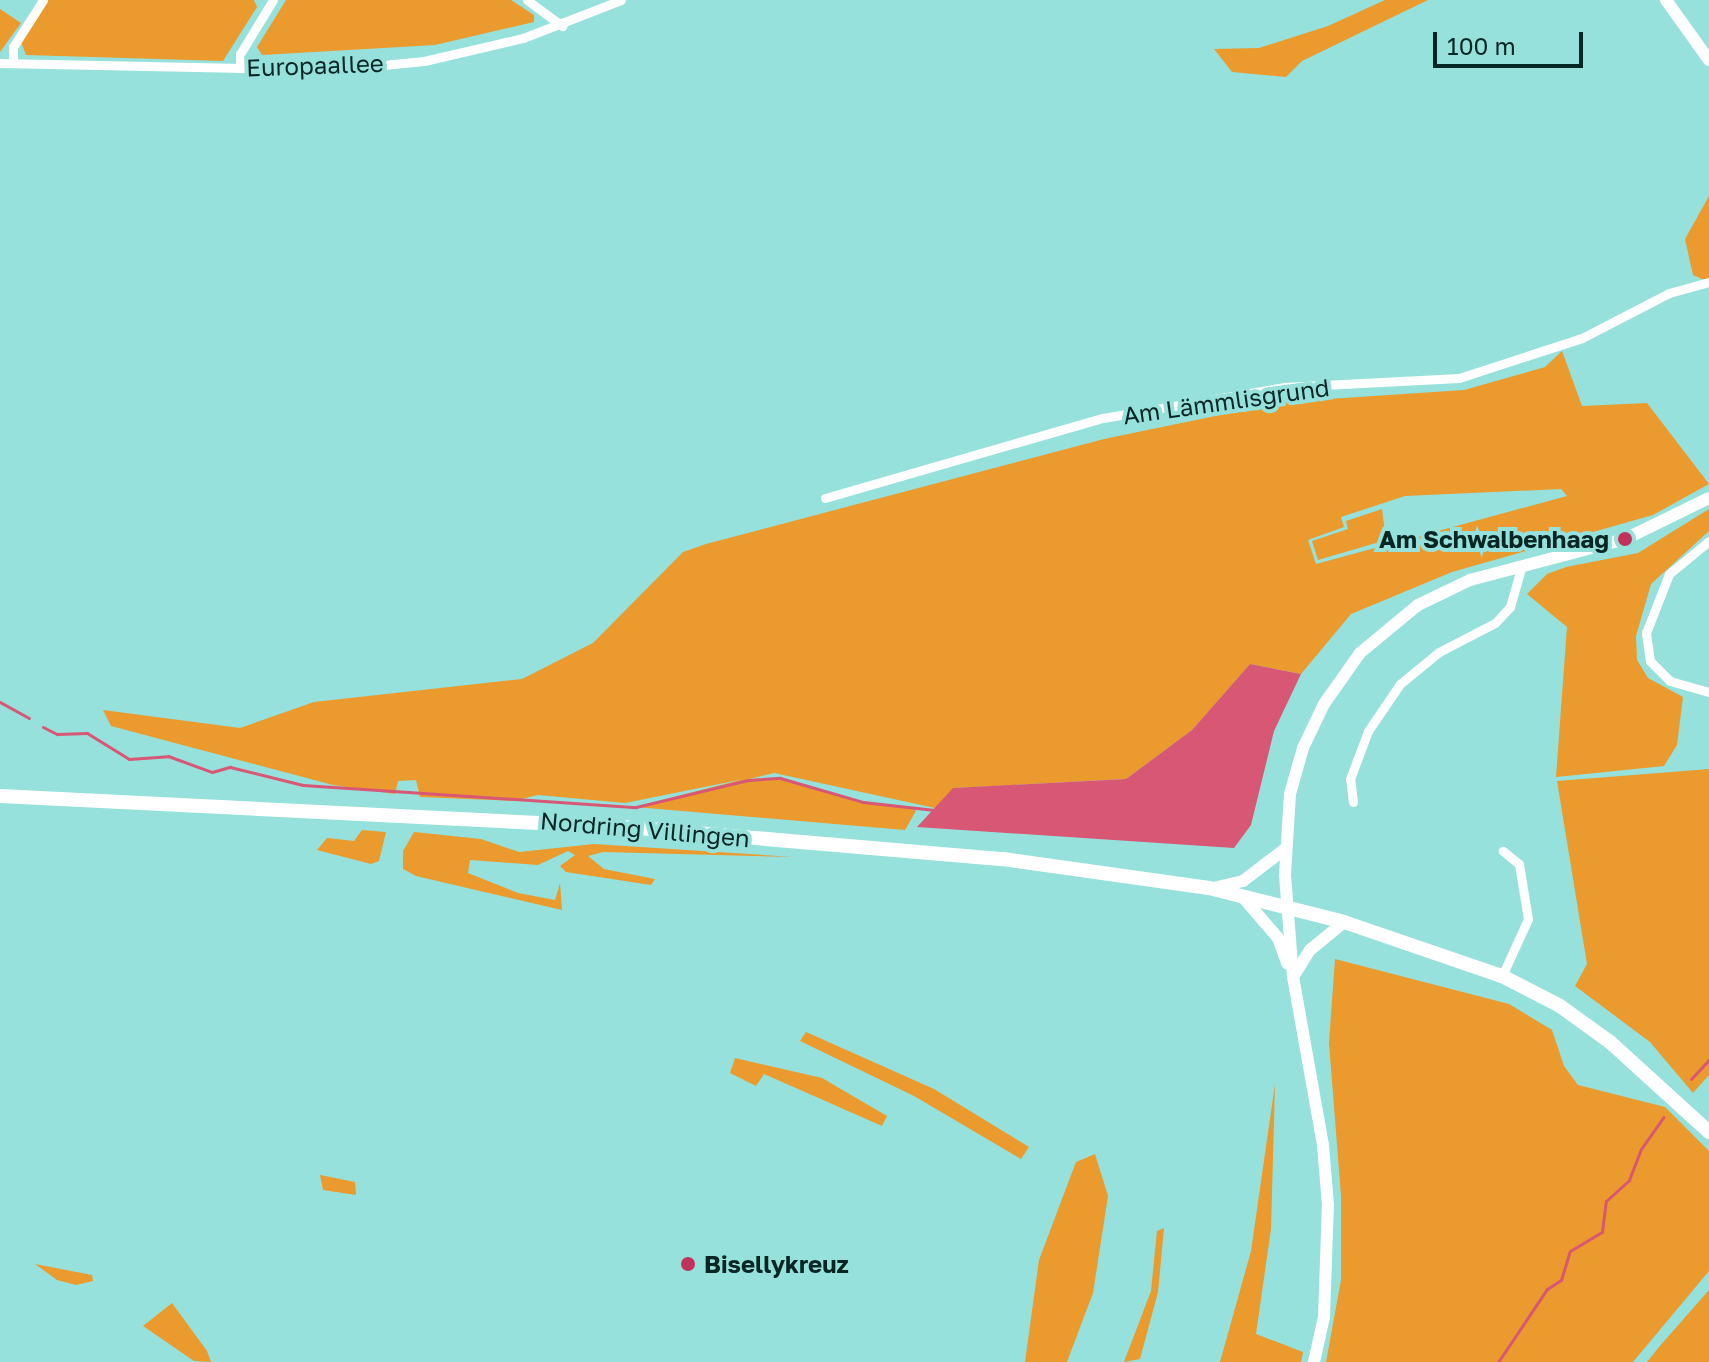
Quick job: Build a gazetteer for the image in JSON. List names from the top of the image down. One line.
{"streets":{"main road":["Nordring Villingen"],"street":["Europaallee","Am Lämmlisgrund"]},"places":["Am Schwalbenhaag","Bisellykreuz"],"scale_bar":"100 m"}
